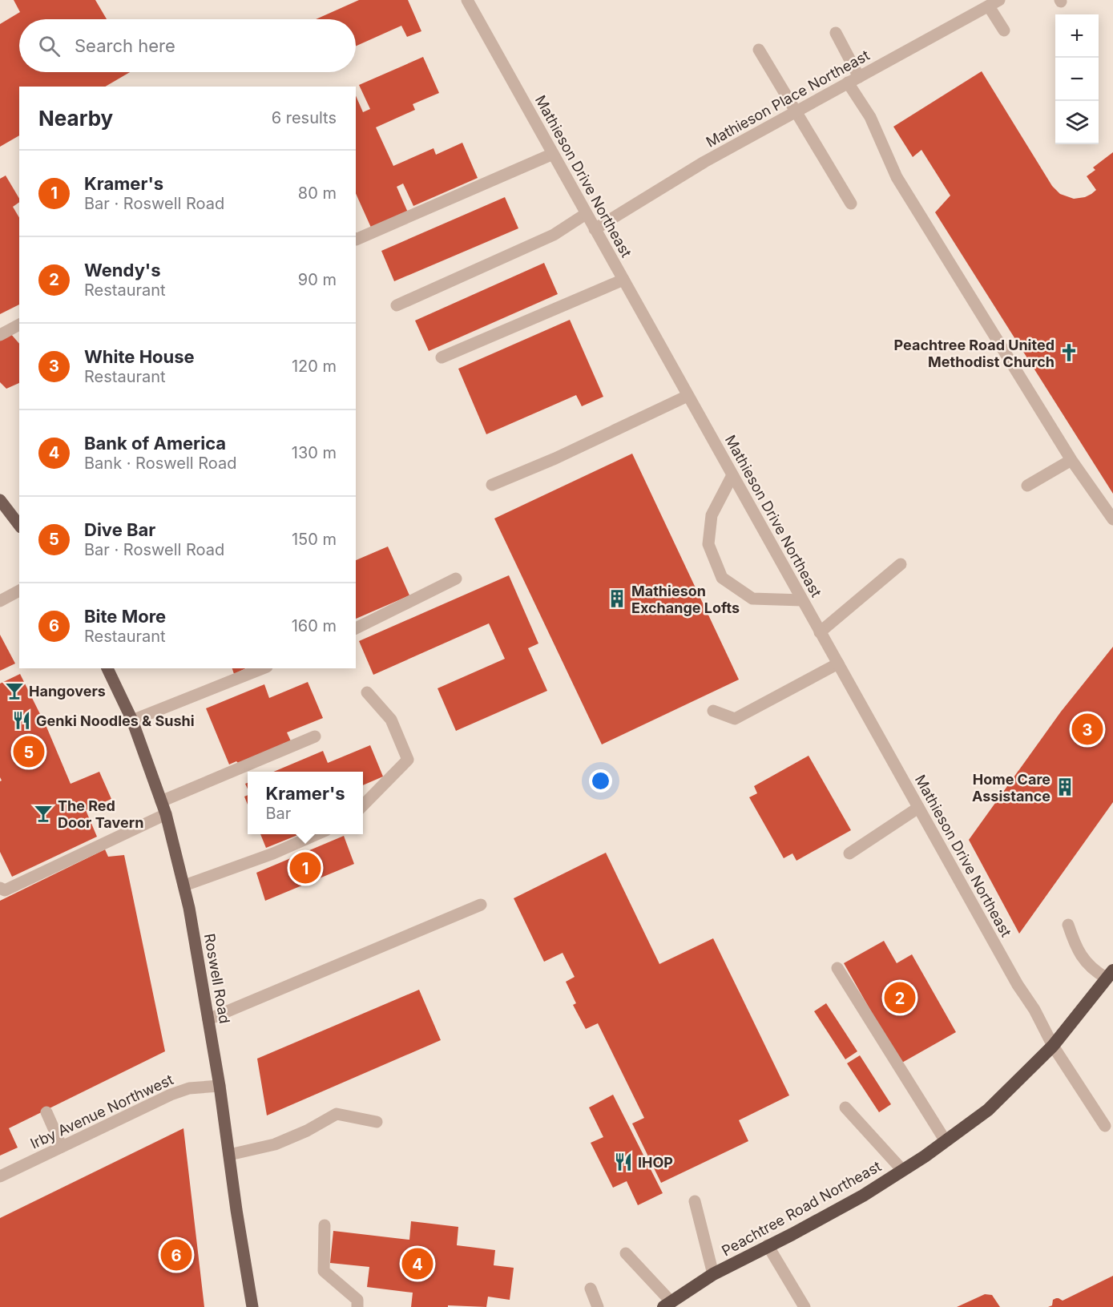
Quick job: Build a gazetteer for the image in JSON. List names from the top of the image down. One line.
{"streets":{"highway":["Peachtree Road Northeast"],"main road":["Roswell Road"],"street":["Mathieson Place Northeast","Mathieson Drive Northeast","Irby Avenue Northwest"]},"crossings":[["Mathieson Place Northeast","Mathieson Drive Northeast"],["Mathieson Drive Northeast","Peachtree Road Northeast"],["Roswell Road","Irby Avenue Northwest"]],"places":{"church":["Peachtree Road United Methodist Church"],"building":["Mathieson Exchange Lofts","Home Care Assistance"],"bar":["Hangovers","The Red Door Tavern"],"restaurant":["Genki Noodles & Sushi","IHOP"]},"page":{"map_buttons":["+","−"],"search":"Search here","heading":["Nearby","6 results"],"list":[{"mark":"1","name":"Kramer's","note":"Bar · Roswell Road","value":"80 m"},{"mark":"2","name":"Wendy's","note":"Restaurant","value":"90 m"},{"mark":"3","name":"White House","note":"Restaurant","value":"120 m"},{"mark":"4","name":"Bank of America","note":"Bank · Roswell Road","value":"130 m"},{"mark":"5","name":"Dive Bar","note":"Bar · Roswell Road","value":"150 m"},{"mark":"6","name":"Bite More","note":"Restaurant","value":"160 m"}],"pins":["3","5","1","2","6","4"],"popup":["Kramer's","Bar"]}}
